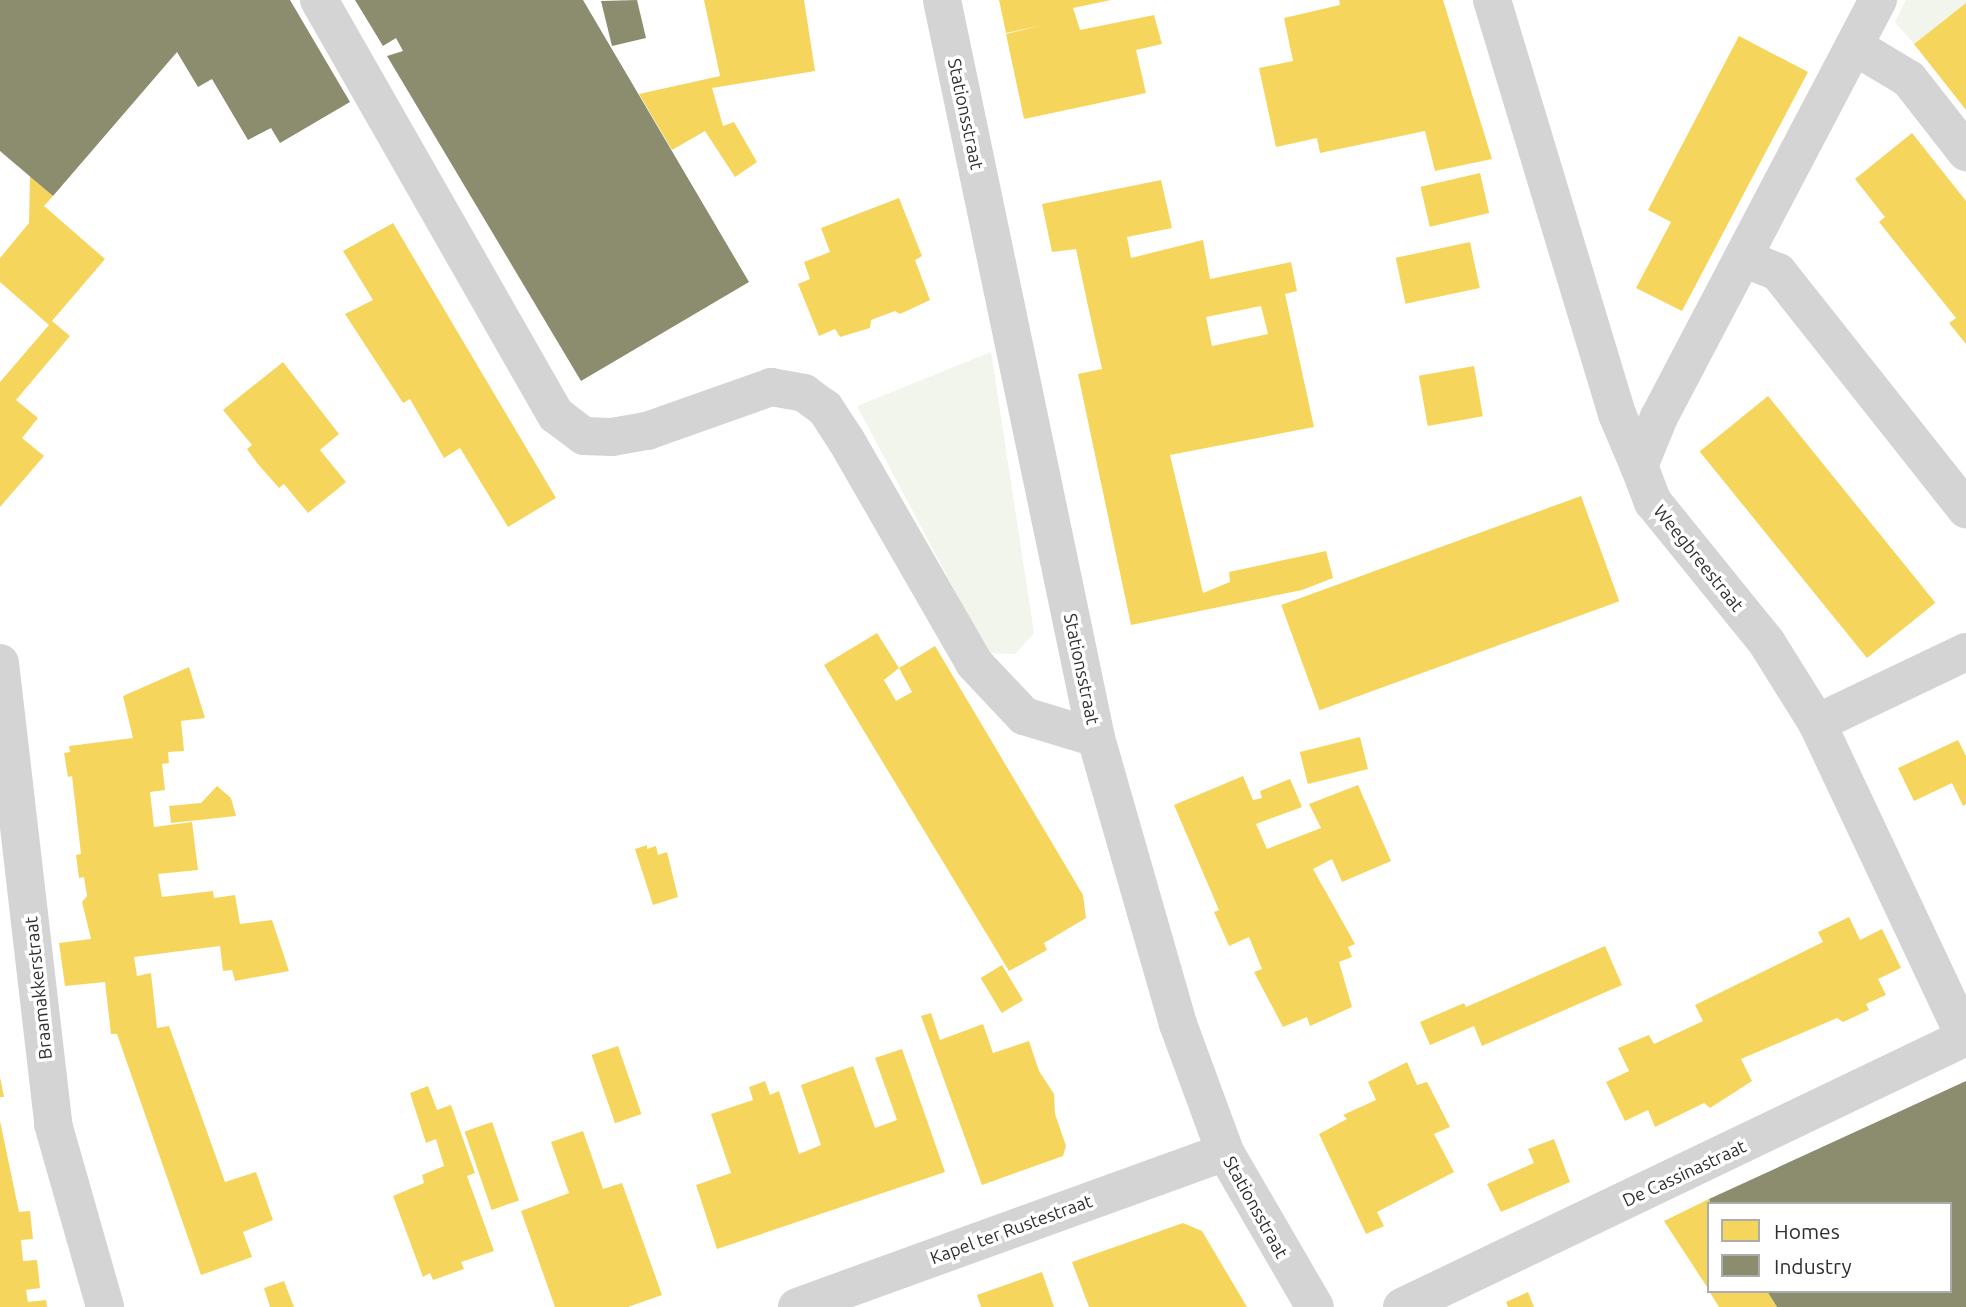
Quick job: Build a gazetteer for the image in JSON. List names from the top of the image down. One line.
{"streets":{"street":["Stationsstraat","Weegbreestraat","Braamakkerstraat","De Cassinastraat","Kapel ter Rustestraat"]},"crossings":[["Stationsstraat","Kapel ter Rustestraat"],["Weegbreestraat","De Cassinastraat"]],"legend":["Homes","Industry"]}
